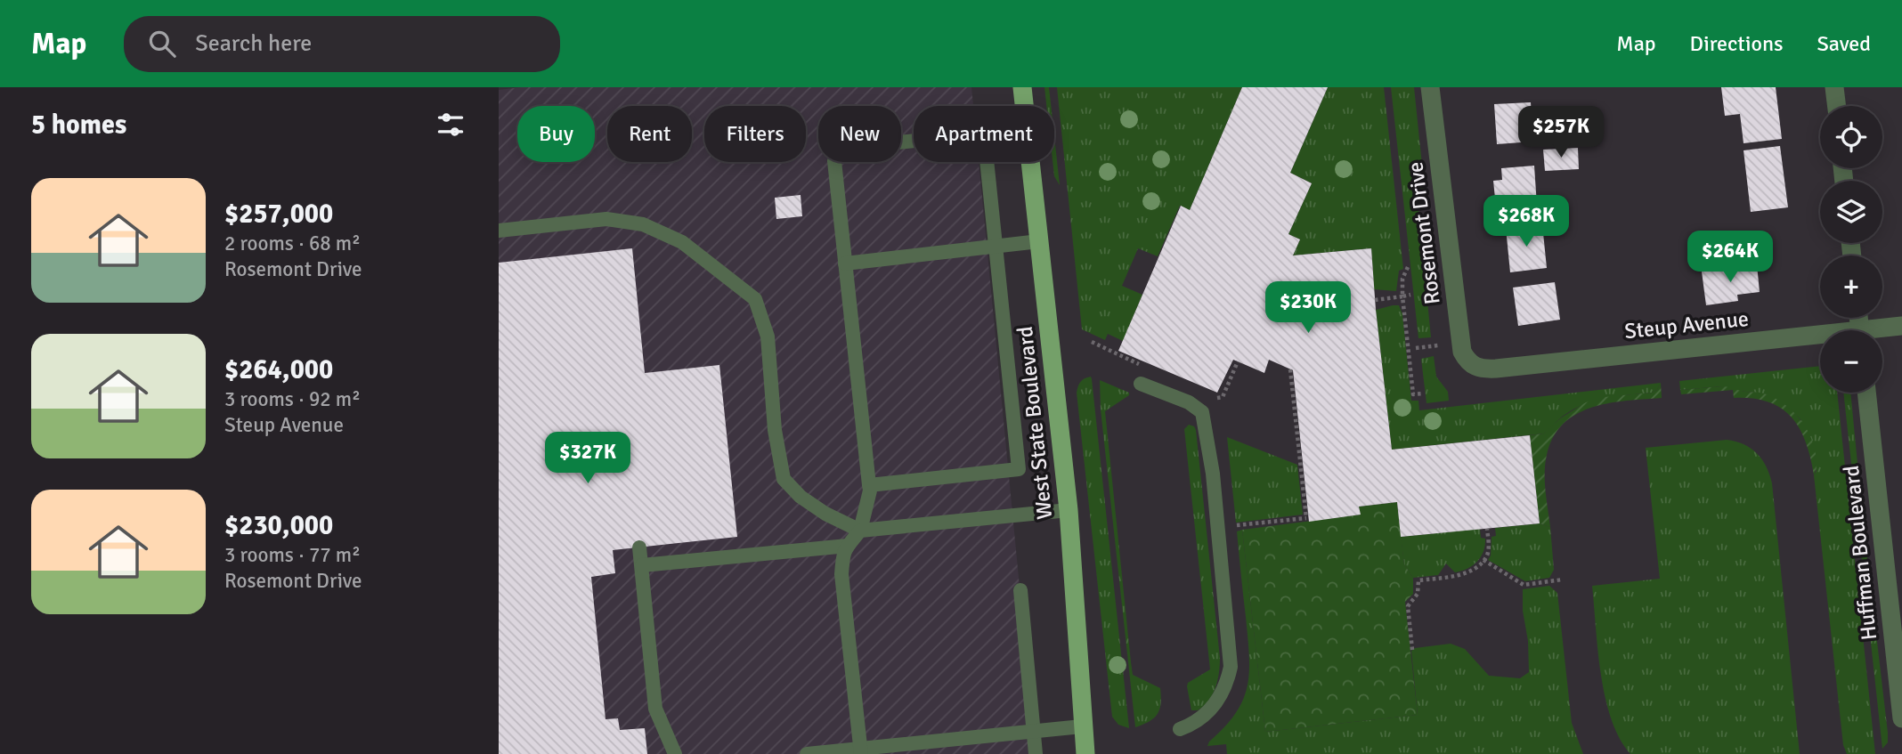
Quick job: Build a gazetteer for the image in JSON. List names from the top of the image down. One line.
{"streets":{"main road":["West State Boulevard"],"street":["Rosemont Drive","Steup Avenue","Huffman Boulevard"]},"crossings":[["Rosemont Drive","Steup Avenue"]],"page":{"header":"Map","search":"Search here","nav":["Map","Directions","Saved"],"heading":"5 homes","map_buttons":["+","−"],"price":["$257K","$268K","$264K","$230K","$327K"],"chip":["Buy","Rent","Filters","New","Apartment"],"list":[{"name":"$257,000","note":"2 rooms · 68 m² · Rosemont Drive"},{"name":"$264,000","note":"3 rooms · 92 m² · Steup Avenue"},{"name":"$230,000","note":"3 rooms · 77 m² · Rosemont Drive"}]}}
